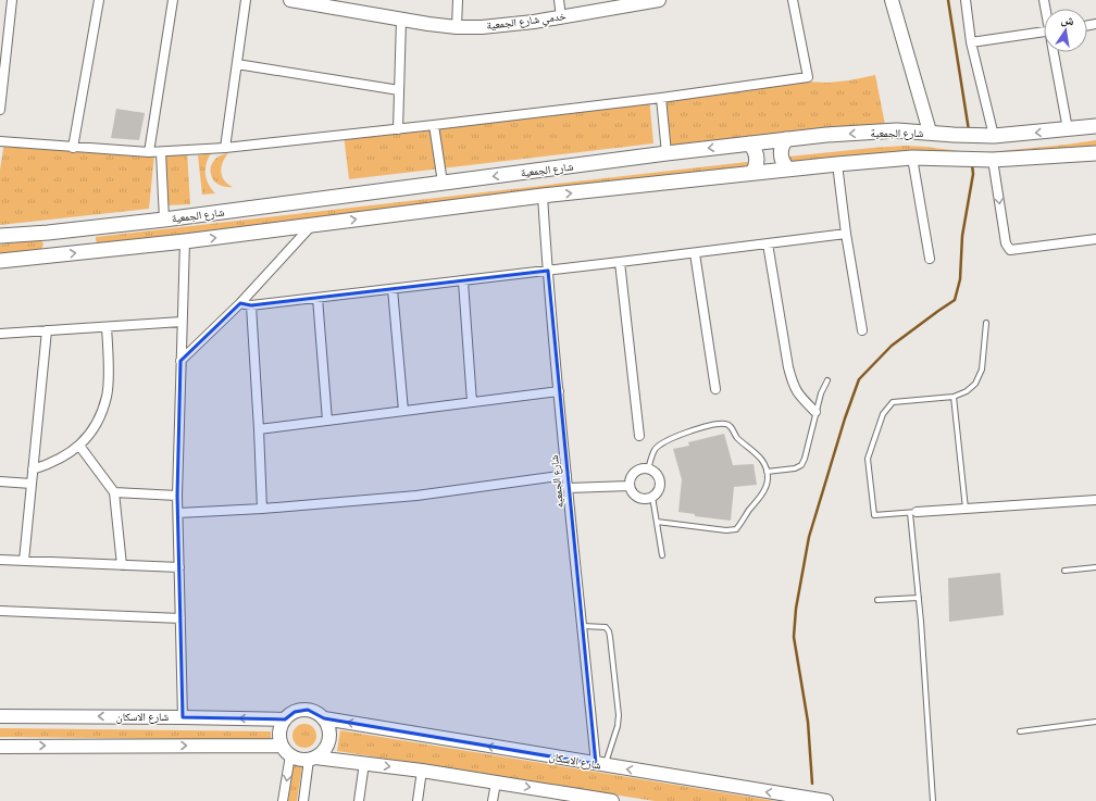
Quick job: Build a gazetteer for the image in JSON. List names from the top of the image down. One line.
{"streets":{"main road":["خدمي شارع الجمعية","شارع الجمعية","شارع الاسكان"],"street":["شارع الجمعيه"]},"crossings":[["شارع الجمعيه","شارع الاسكان"]],"north":"top"}
